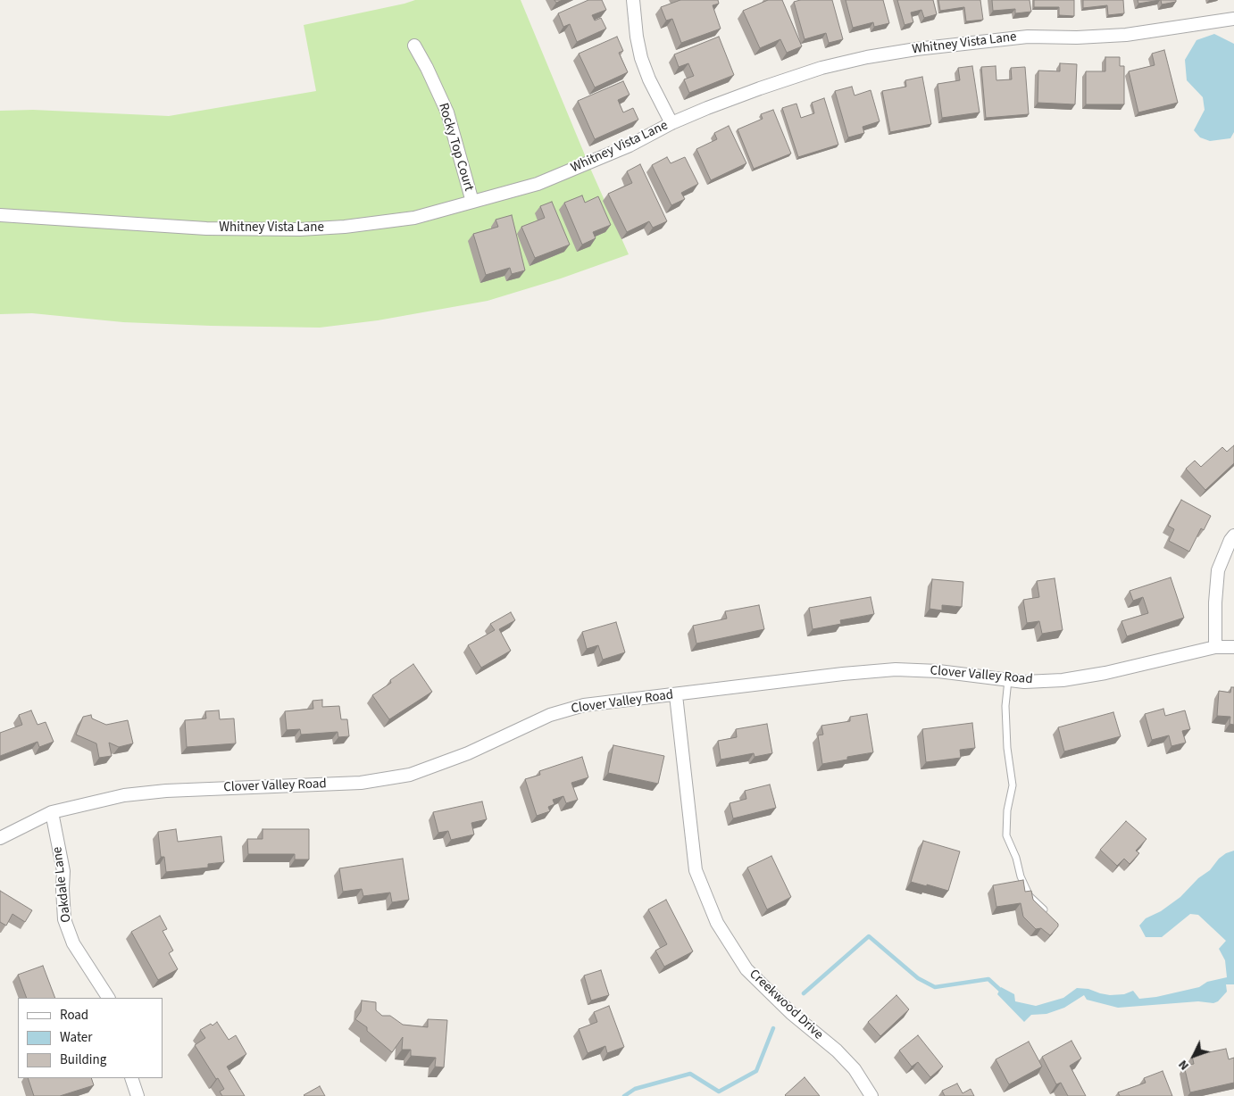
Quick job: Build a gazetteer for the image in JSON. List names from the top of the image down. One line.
{"streets":{"street":["Whitney Vista Lane","Rocky Top Court","Clover Valley Road","Oakdale Lane","Creekwood Drive"]},"crossings":[["Whitney Vista Lane","Rocky Top Court"],["Clover Valley Road","Oakdale Lane"],["Clover Valley Road","Creekwood Drive"]],"legend":["Road","Water","Building"],"north":"bottom left"}
